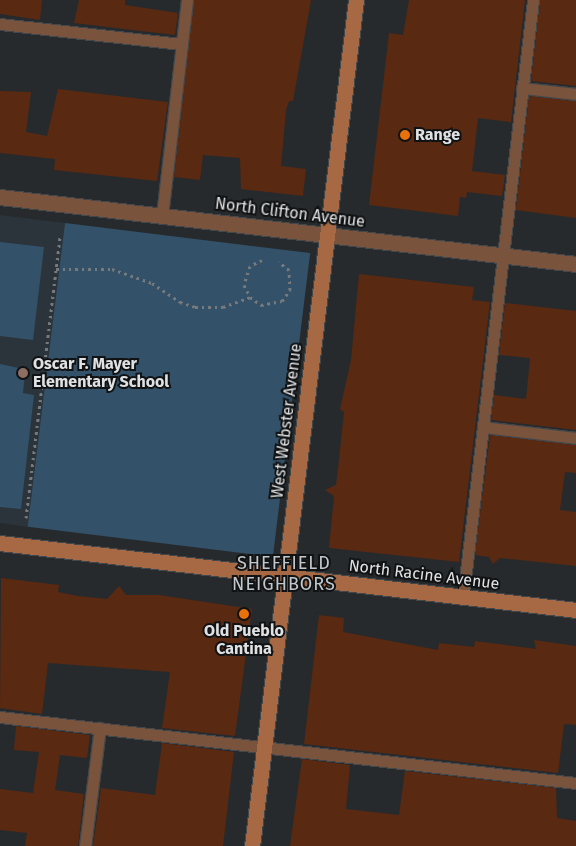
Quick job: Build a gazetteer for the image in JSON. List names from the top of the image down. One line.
{"streets":{"street":["North Clifton Avenue","West Webster Avenue","North Racine Avenue"]},"crossings":[["North Clifton Avenue","West Webster Avenue"],["West Webster Avenue","North Racine Avenue"]],"districts":["SHEFFIELD NEIGHBORS"],"places":["Range","Oscar F. Mayer Elementary School","Old Pueblo Cantina"]}
